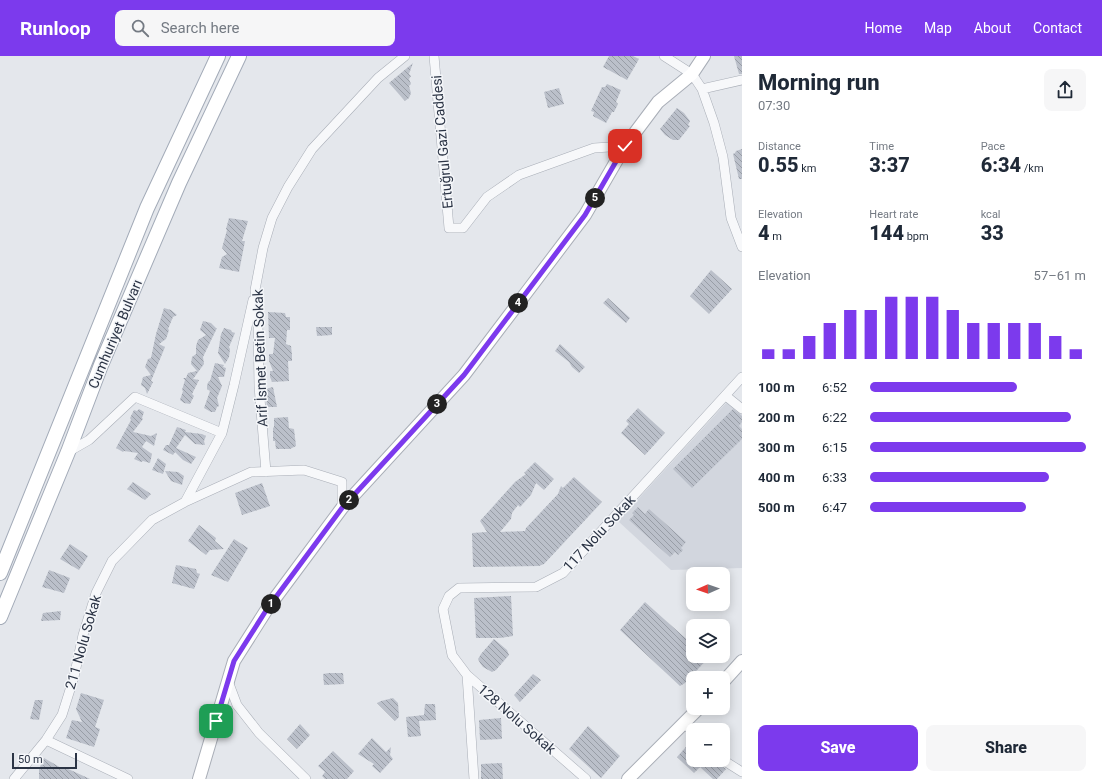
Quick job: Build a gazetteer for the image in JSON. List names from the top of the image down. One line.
{"streets":{"main road":["Cumhuriyet Bulvarı"],"street":["Ertuğrul Gazi Caddesi","Arif İsmet Betin Sokak","117 Nolu Sokak","211 Nolu Sokak","128 Nolu Sokak"]},"crossings":[["Arif İsmet Betin Sokak","211 Nolu Sokak"],["117 Nolu Sokak","128 Nolu Sokak"]],"scale_bar":"50 m","north":"left","page":{"header":"Runloop","search":"Search here","nav":["Home","Map","About","Contact"],"heading":["Morning run","07:30"],"stats":[["Distance","0.55 km"],["Time","3:37"],["Pace","6:34 /km"],["Elevation","4 m"],["Heart rate","144 bpm"],["kcal","33"]],"pins":["5","4","3","2","1"],"chart":["Elevation","57–61 m"],"list":[{"name":"100 m","note":"6:52"},{"name":"200 m","note":"6:22"},{"name":"300 m","note":"6:15"},{"name":"400 m","note":"6:33"},{"name":"500 m","note":"6:47"}],"map_buttons":["+","−"],"buttons":["Save","Share"],"scale":"50 m"}}
